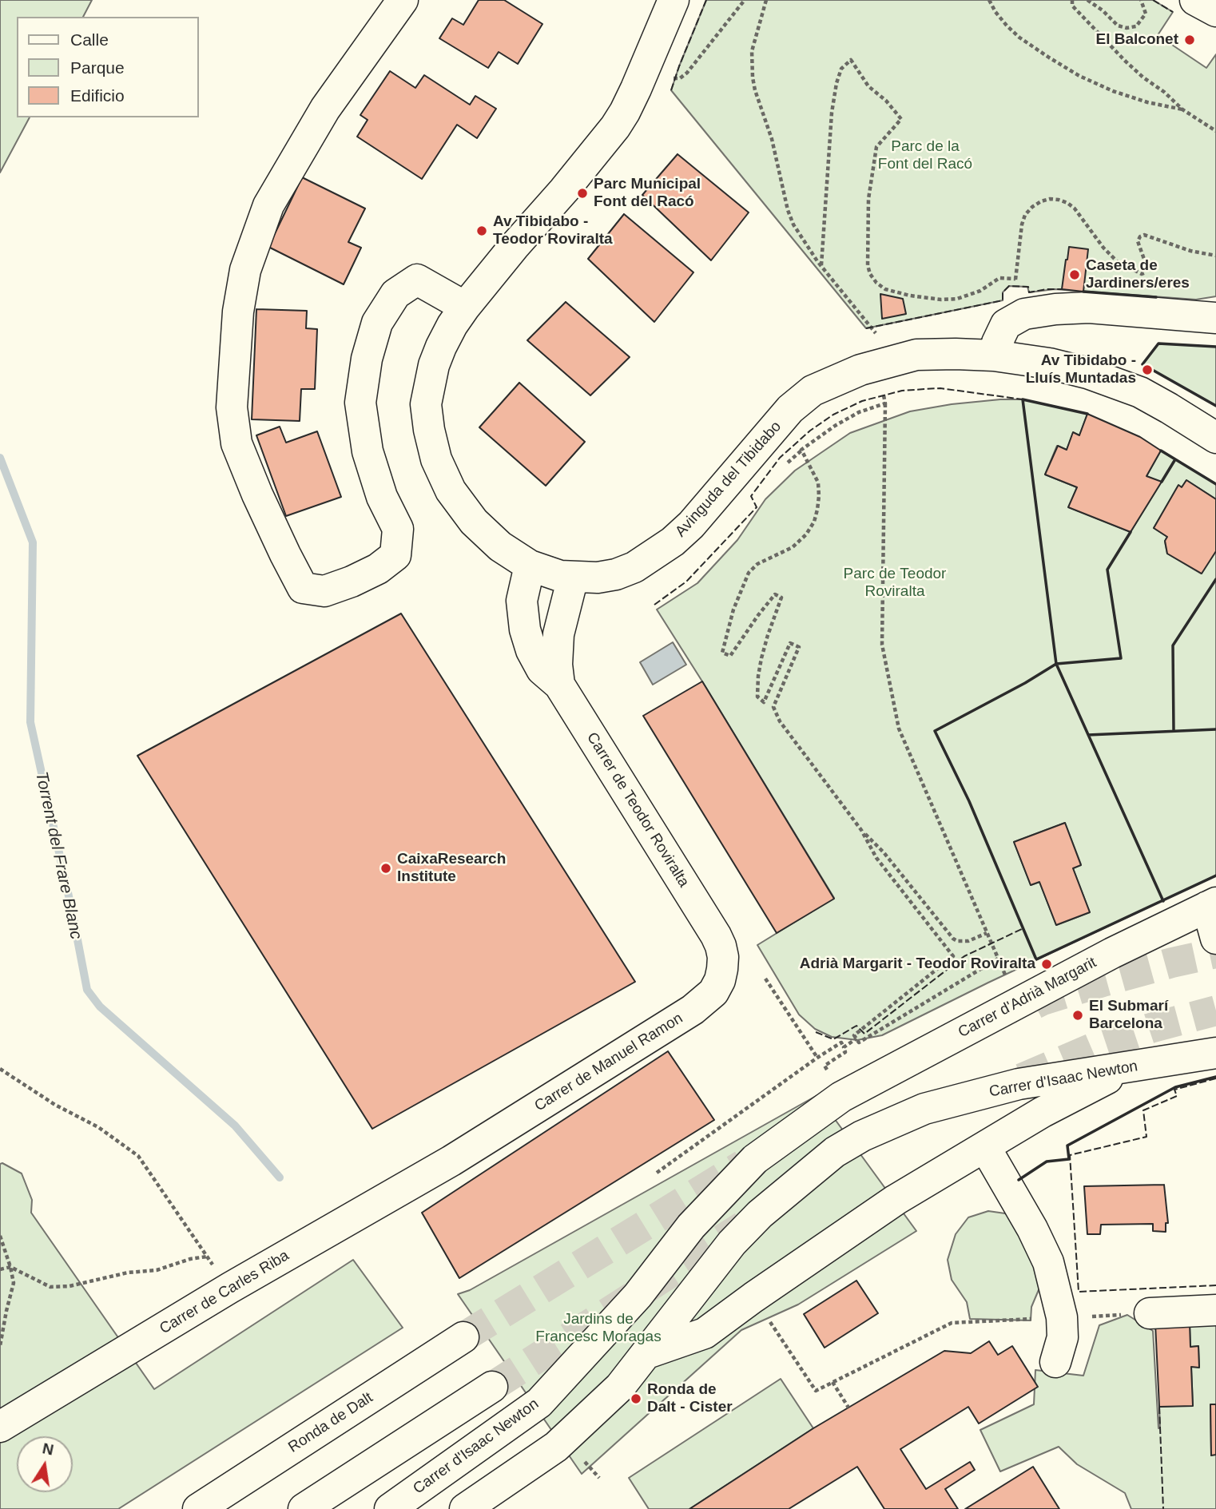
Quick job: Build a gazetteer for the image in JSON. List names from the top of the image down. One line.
{"streets":{"main road":["Avinguda del Tibidabo","Carrer de Teodor Roviralta","Carrer d'Adrià Margarit","Carrer de Manuel Ramon","Carrer d'Isaac Newton","Carrer de Carles Riba","Ronda de Dalt"]},"crossings":[["Avinguda del Tibidabo","Carrer de Teodor Roviralta"],["Carrer de Teodor Roviralta","Carrer de Manuel Ramon"],["Carrer d'Adrià Margarit","Carrer d'Isaac Newton"],["Carrer de Manuel Ramon","Carrer de Carles Riba"]],"water":["Torrent del Frare Blanc"],"parks":["Parc de la Font del Racó","Parc de Teodor Roviralta","Jardins de Francesc Moragas"],"places":["El Balconet","Parc Municipal Font del Racó","Av Tibidabo - Teodor Roviralta","Caseta de Jardiners/eres","Av Tibidabo - Lluís Muntadas","CaixaResearch Institute","Adrià Margarit - Teodor Roviralta","El Submarí Barcelona","Ronda de Dalt - Cister"],"legend":["Calle","Parque","Edificio"],"north":"top"}
